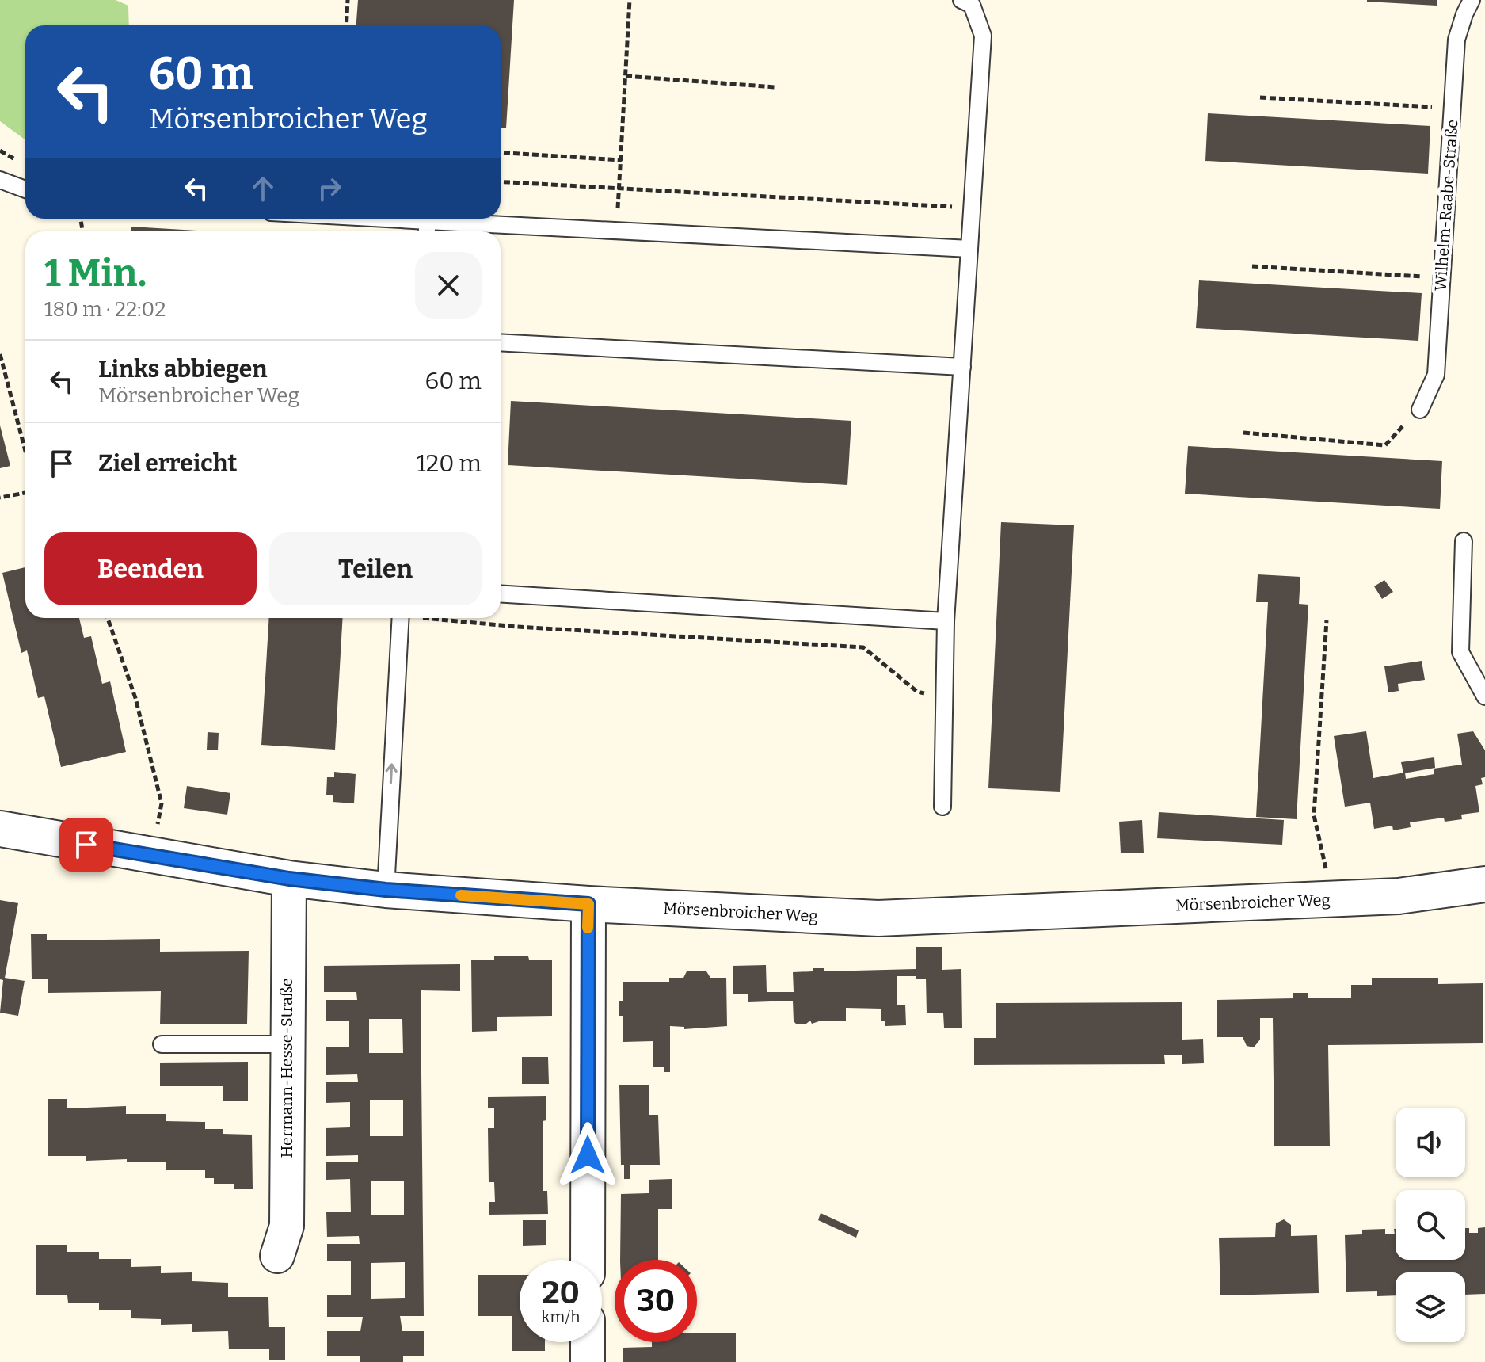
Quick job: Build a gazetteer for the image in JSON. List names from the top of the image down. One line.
{"streets":{"street":["Mörsenbroicher Weg","Hermann-Hesse-Straße"],"lane":["Wilhelm-Raabe-Straße"]},"crossings":[["Mörsenbroicher Weg","Hermann-Hesse-Straße"]],"page":{"turn":["60 m","Mörsenbroicher Weg"],"heading":["1 Min.","180 m · 22:02"],"list":[{"name":"Links abbiegen","note":"Mörsenbroicher Weg","value":"60 m"},{"name":"Ziel erreicht","value":"120 m"}],"buttons":["Beenden","Teilen"],"speed":"20 km/h","limit":"30"}}
